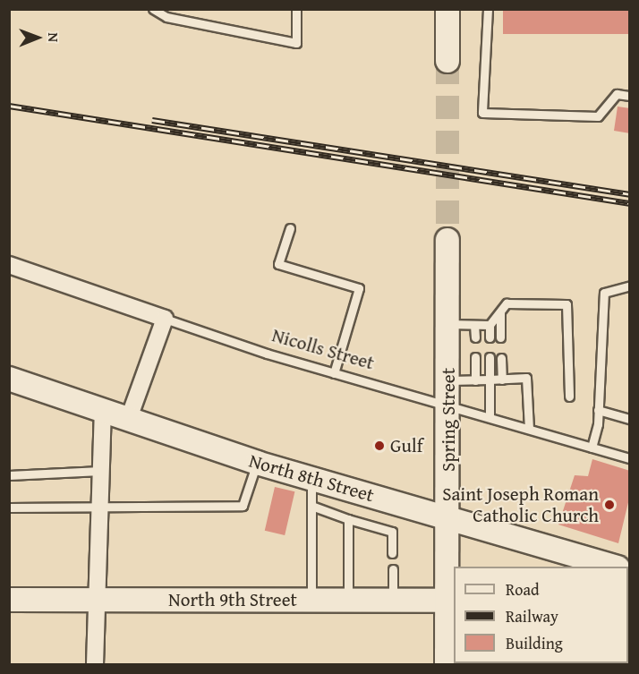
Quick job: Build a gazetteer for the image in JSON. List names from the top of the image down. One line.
{"streets":{"main road":["Spring Street","North 8th Street","North 9th Street"],"street":["Nicolls Street"]},"crossings":[["Nicolls Street","Spring Street"],["Spring Street","North 8th Street"],["Spring Street","North 9th Street"]],"places":["Gulf","Saint Joseph Roman Catholic Church"],"legend":["Road","Railway","Building"],"north":"right"}
